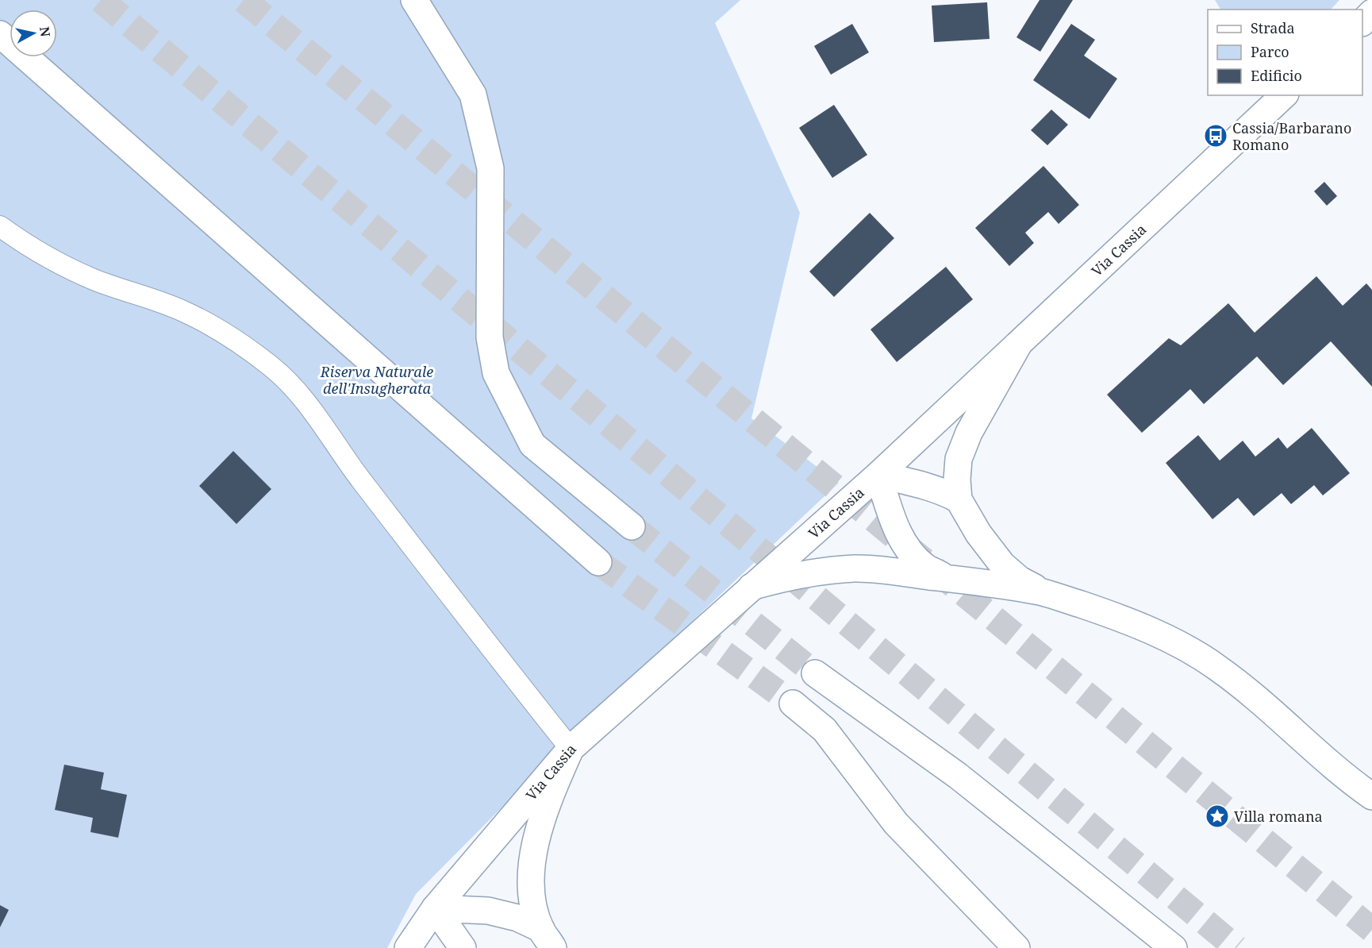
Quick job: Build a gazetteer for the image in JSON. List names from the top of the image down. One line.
{"streets":{"main road":["Via Cassia"]},"parks":["Riserva Naturale dell'Insugherata"],"places":{"bus stop":["Cassia/Barbarano Romano"],"place":["Villa romana"]},"legend":["Strada","Parco","Edificio"],"north":"right"}
